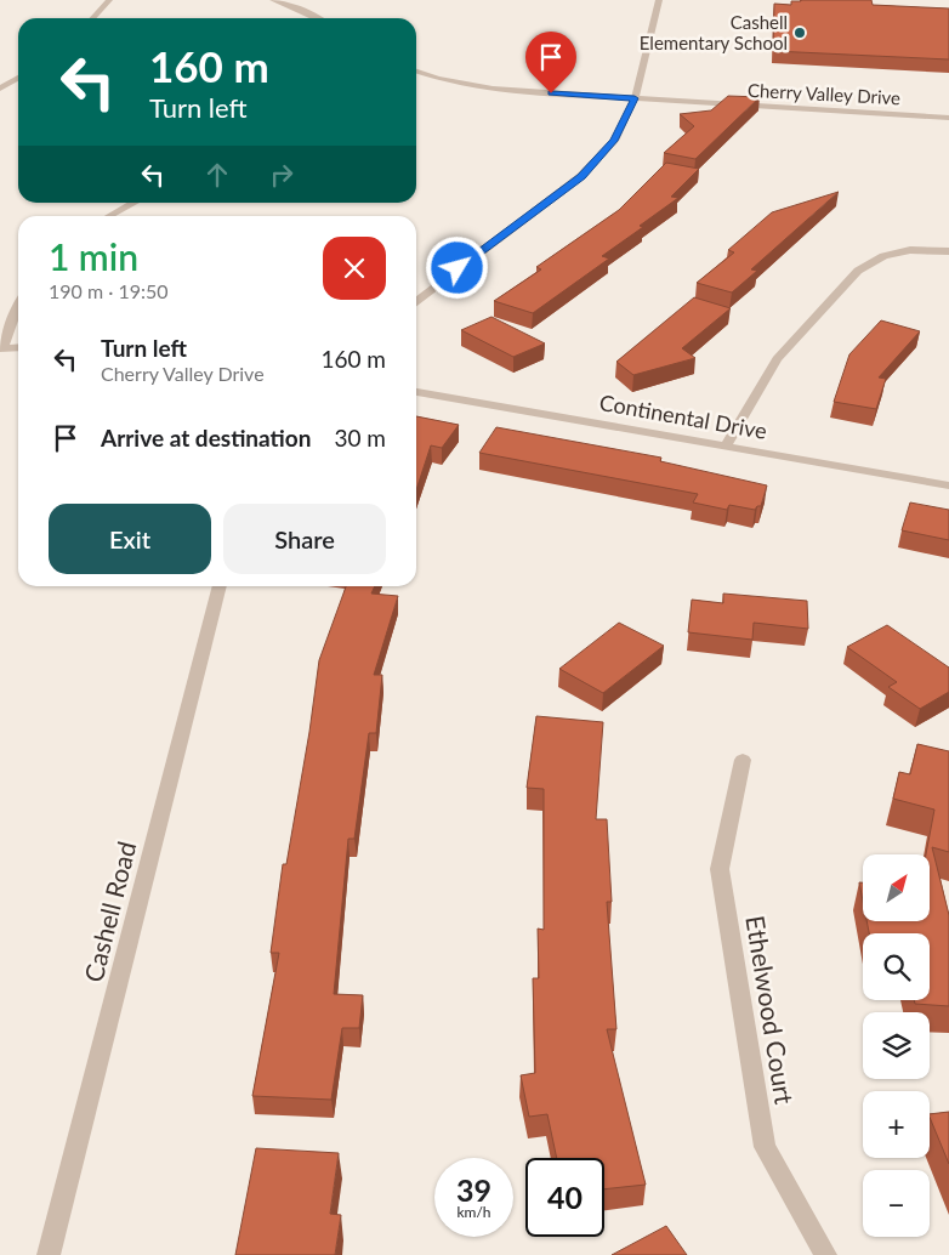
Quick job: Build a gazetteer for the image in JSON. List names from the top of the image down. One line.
{"streets":{"street":["Cherry Valley Drive","Continental Drive","Cashell Road","Ethelwood Court"]},"places":["Cashell Elementary School"],"north":"top right","page":{"turn":["160 m","Turn left"],"heading":["1 min","190 m · 19:50"],"list":[{"name":"Turn left","note":"Cherry Valley Drive","value":"160 m"},{"name":"Arrive at destination","value":"30 m"}],"buttons":["Exit","Share"],"map_buttons":["+","−"],"speed":"39 km/h","limit":"40"}}
